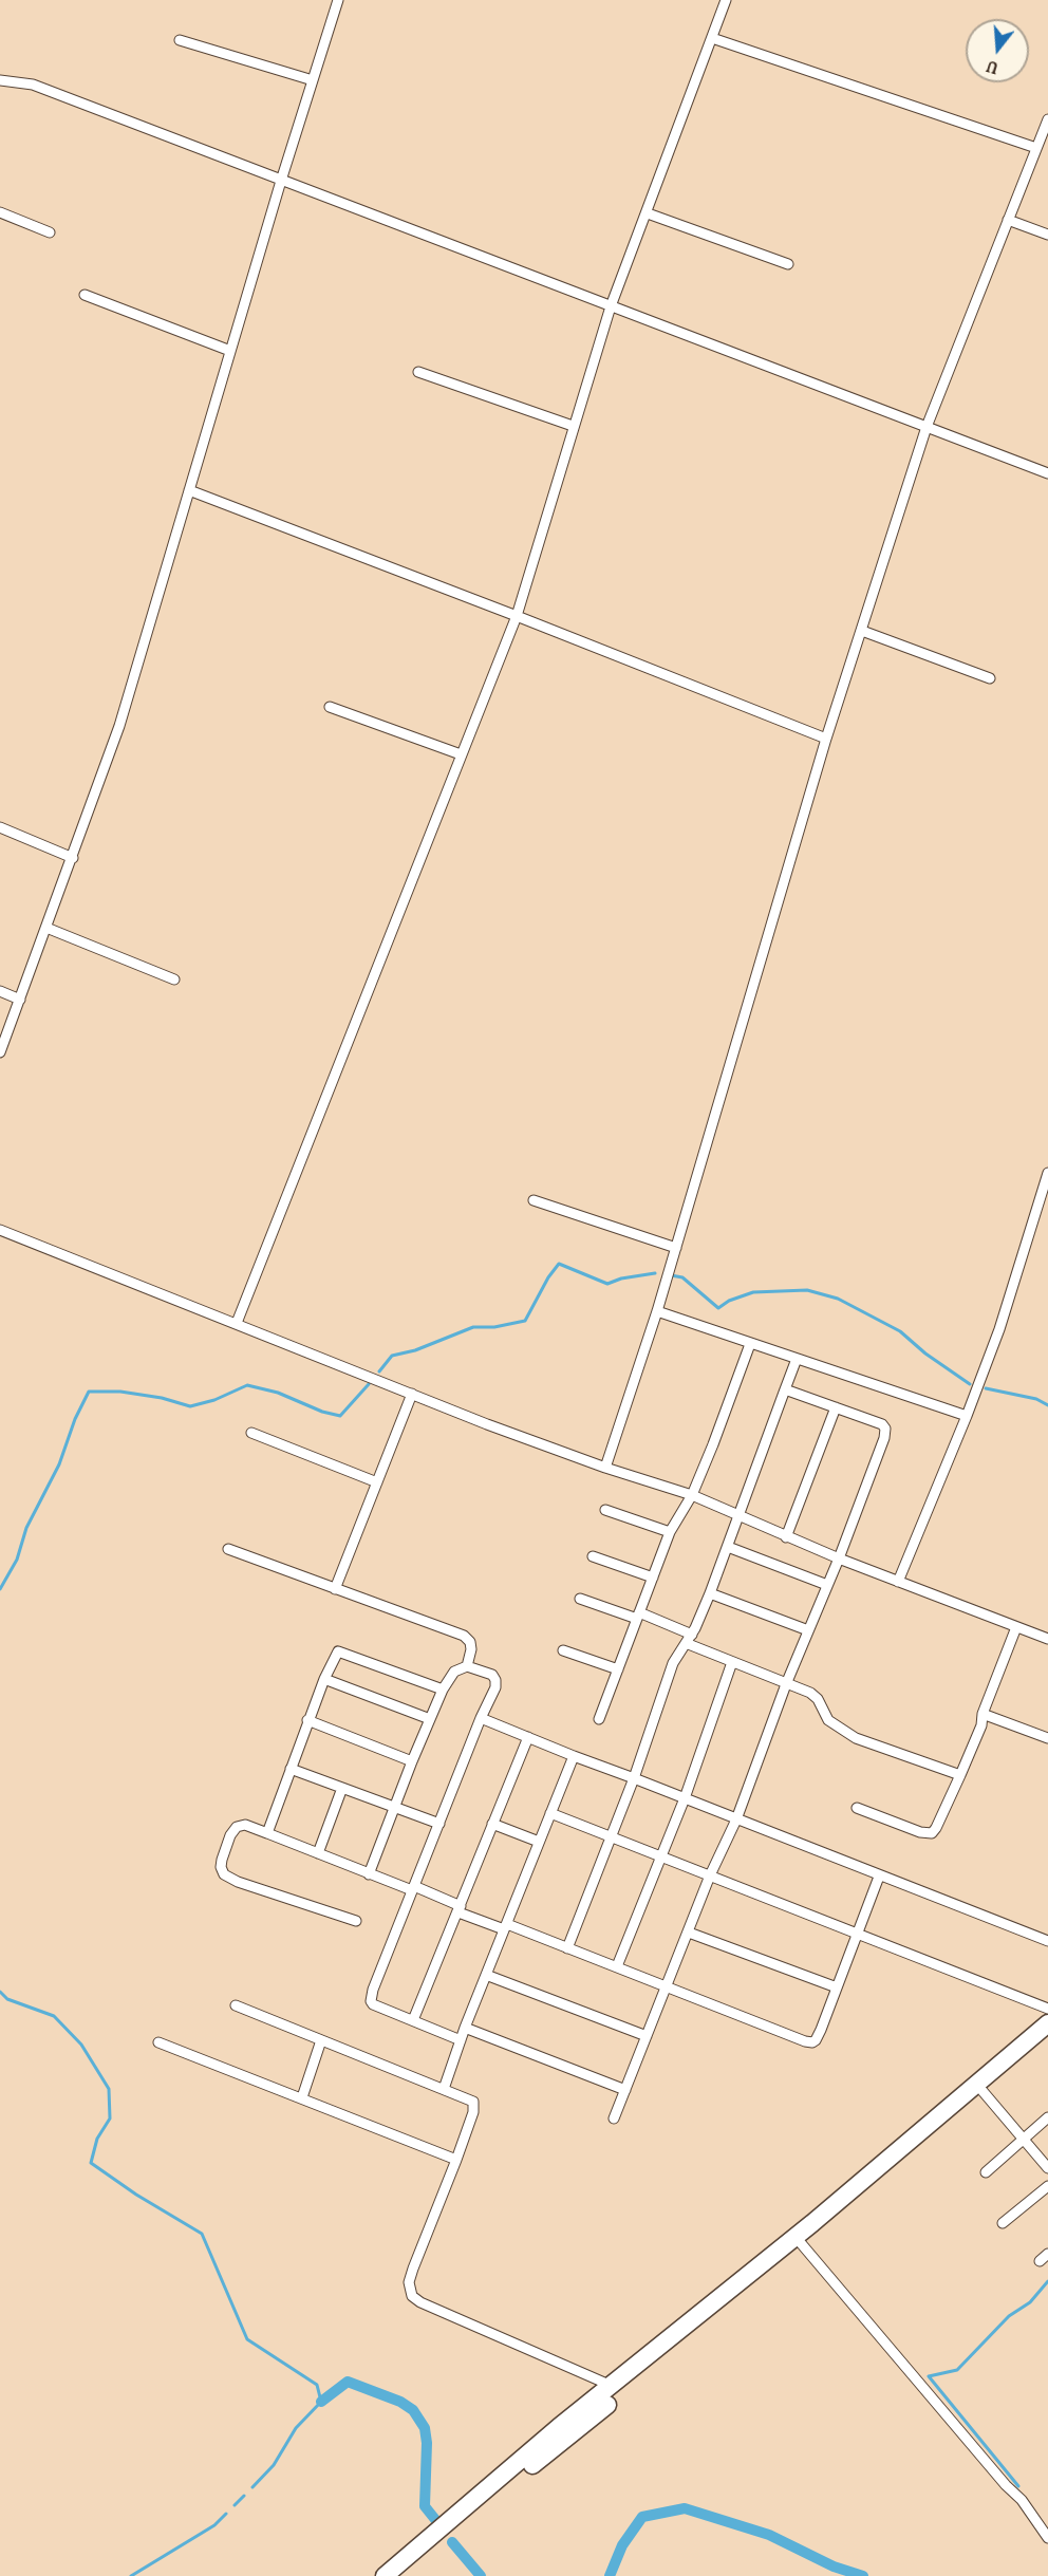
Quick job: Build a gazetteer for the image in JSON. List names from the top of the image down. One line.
{"north":"bottom"}
